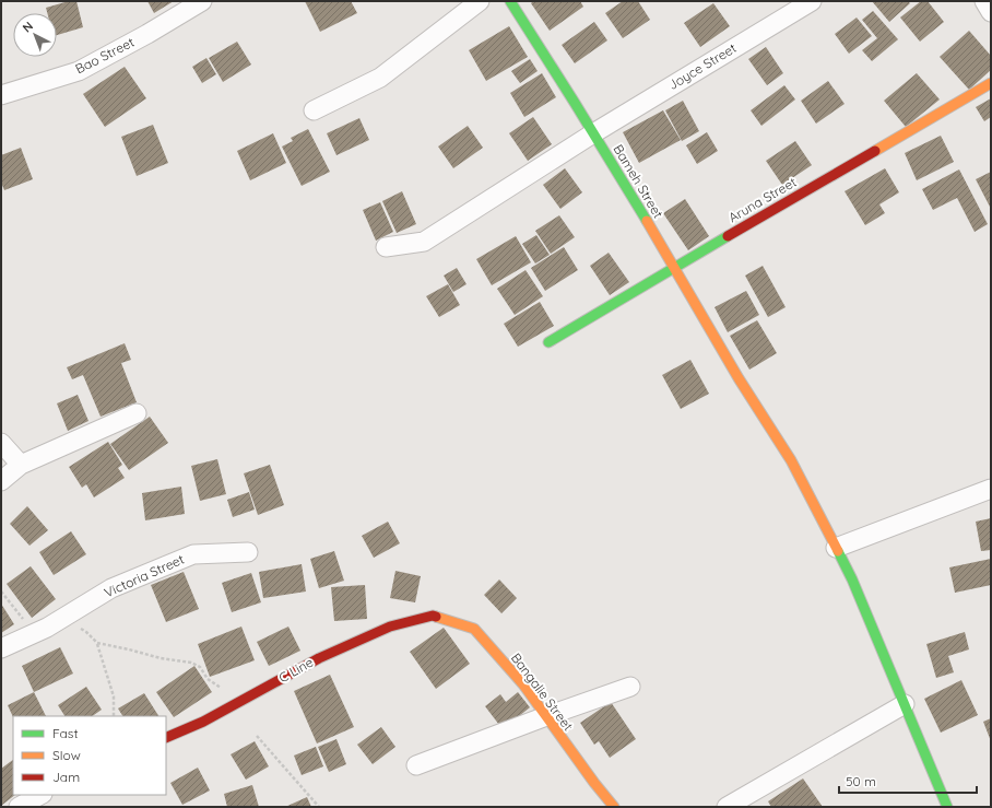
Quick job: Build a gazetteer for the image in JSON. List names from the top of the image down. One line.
{"streets":{"street":["Bao Street","Joyce Street","Bameh Street","Aruna Street","Victoria Street","C Line","Bangalie Street"]},"crossings":[["Joyce Street","Bameh Street"],["Bameh Street","Aruna Street"],["C Line","Bangalie Street"]],"legend":["Fast","Slow","Jam"],"scale_bar":"50 m","north":"top left"}
